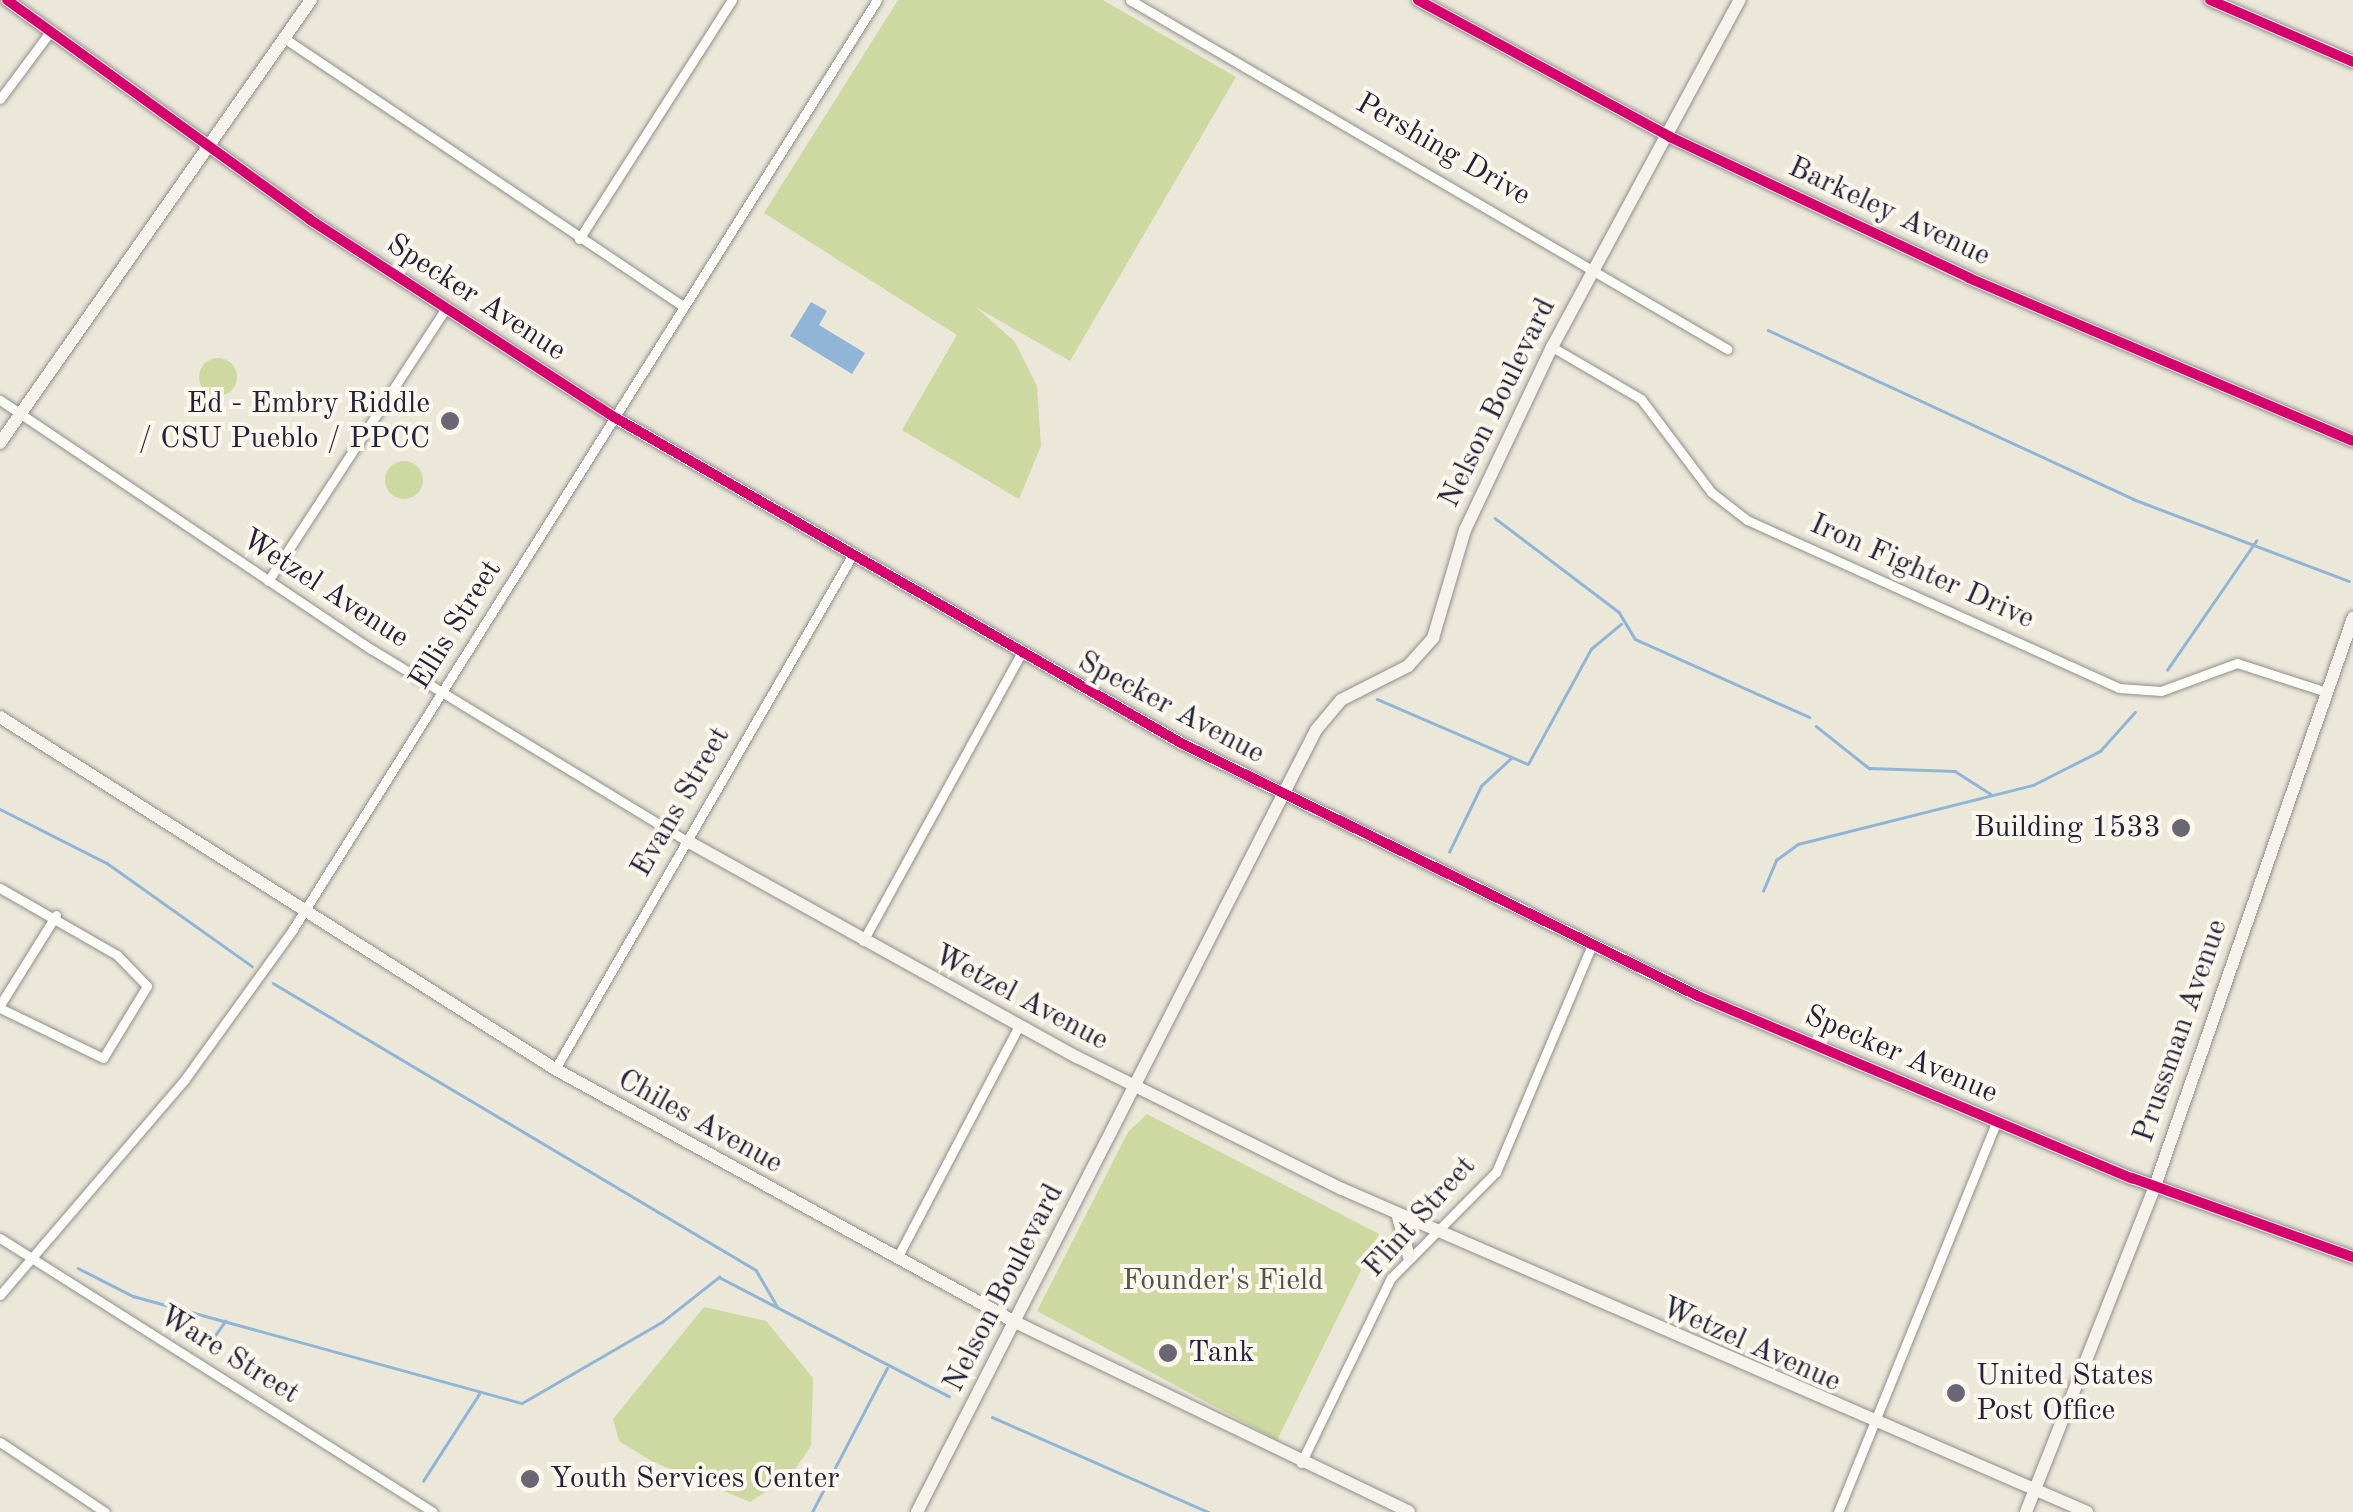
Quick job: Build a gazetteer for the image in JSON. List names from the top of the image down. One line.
{"streets":{"street":["Pershing Drive","Barkeley Avenue","Specker Avenue","Nelson Boulevard","Iron Fighter Drive","Wetzel Avenue","Ellis Street","Evans Street","Prussman Avenue","Chiles Avenue","Flint Street","Ware Street"]},"crossings":[["Pershing Drive","Nelson Boulevard"],["Barkeley Avenue","Nelson Boulevard"],["Specker Avenue","Nelson Boulevard"],["Specker Avenue","Ellis Street"],["Specker Avenue","Evans Street"],["Specker Avenue","Prussman Avenue"],["Specker Avenue","Flint Street"],["Nelson Boulevard","Iron Fighter Drive"],["Nelson Boulevard","Wetzel Avenue"],["Nelson Boulevard","Chiles Avenue"],["Iron Fighter Drive","Prussman Avenue"],["Wetzel Avenue","Ellis Street"],["Wetzel Avenue","Evans Street"],["Wetzel Avenue","Prussman Avenue"],["Wetzel Avenue","Flint Street"],["Ellis Street","Chiles Avenue"],["Ellis Street","Ware Street"],["Evans Street","Chiles Avenue"],["Chiles Avenue","Flint Street"]],"parks":["Founder's Field"],"places":["Ed - Embry Riddle / CSU Pueblo / PPCC","Building 1533","Tank","United States Post Office","Youth Services Center"]}
